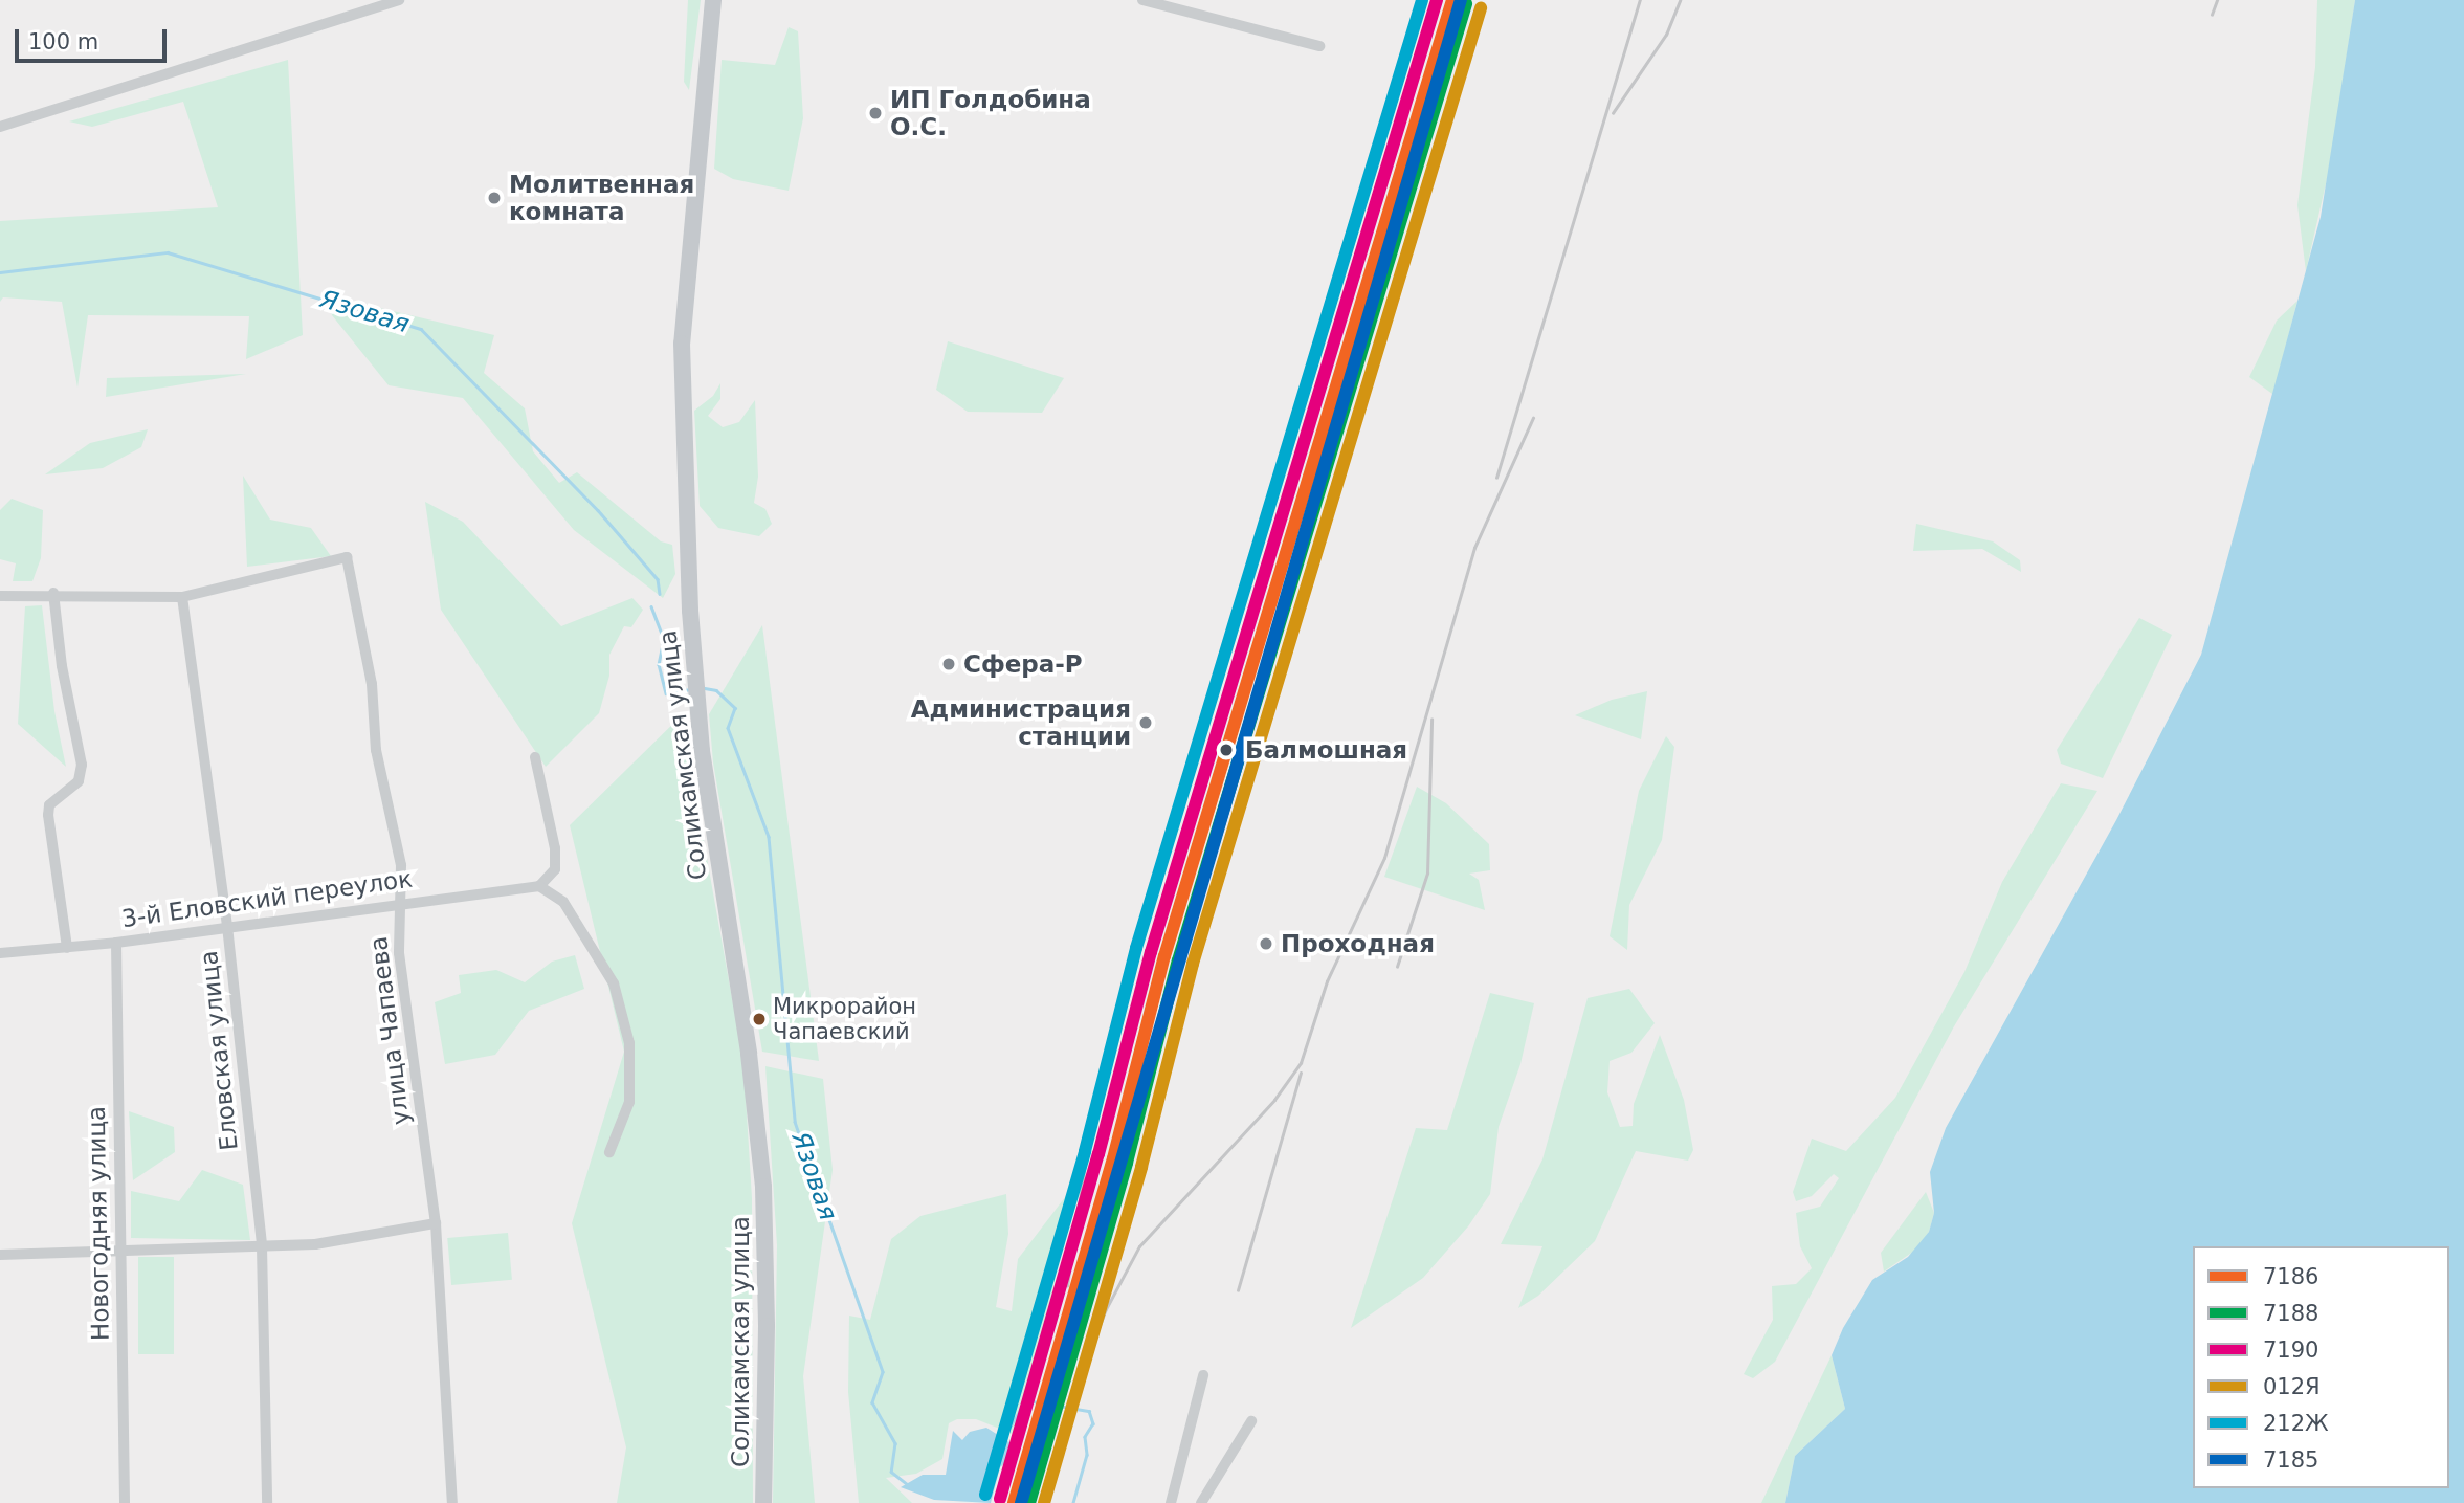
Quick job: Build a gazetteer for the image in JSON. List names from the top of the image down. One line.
{"streets":{"main road":["Соликамская улица"],"street":["3-й Еловский переулок","улица Чапаева","Еловская улица","Новогодняя улица"]},"crossings":[["3-й Еловский переулок","улица Чапаева"],["3-й Еловский переулок","Еловская улица"],["3-й Еловский переулок","Новогодняя улица"],["улица Чапаева","Еловская улица"]],"water":["Язовая"],"places":["ИП Голдобина О.С.","Молитвенная комната","Сфера-Р","Администрация станции","Балмошная","Проходная","Микрорайон Чапаевский"],"lines":["transit line 7186","transit line 7190","transit line 212Ж","transit line 7185","transit line 7188","transit line 012Я"],"legend":["7186","7188","7190","012Я","212Ж","7185"],"scale_bar":"100 m"}
